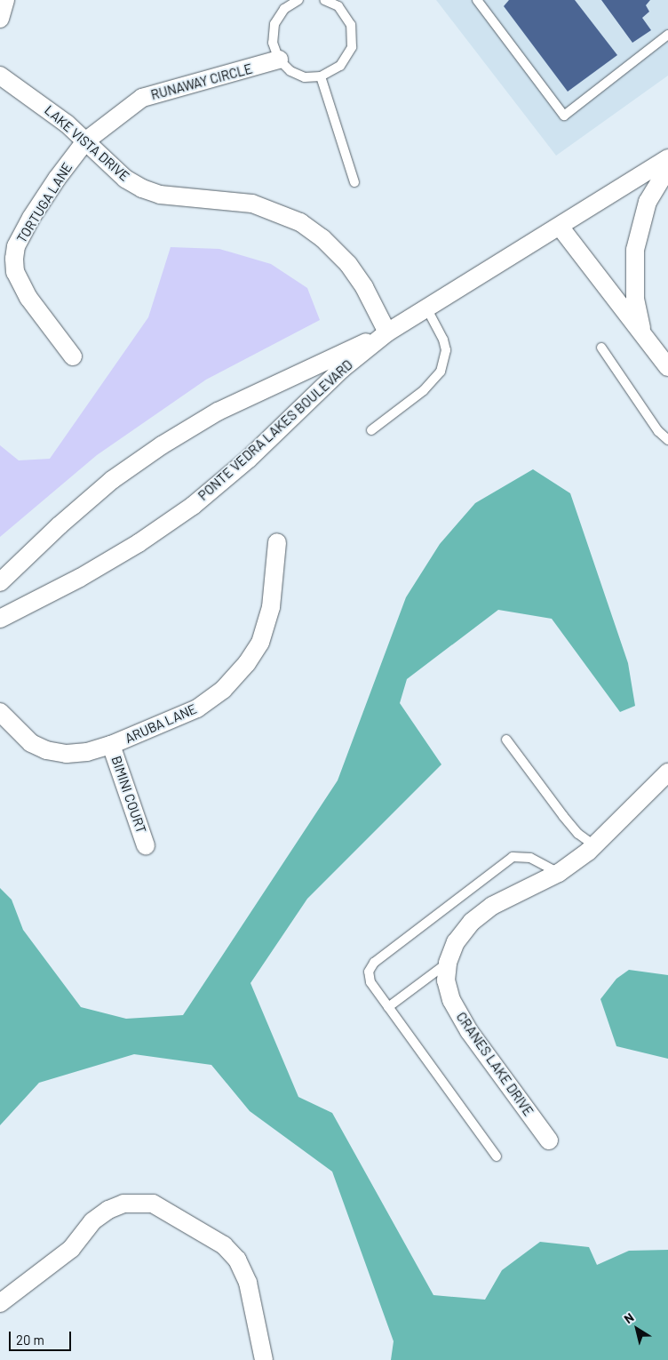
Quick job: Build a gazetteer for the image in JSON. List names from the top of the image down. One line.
{"streets":{"street":["RUNAWAY CIRCLE","LAKE VISTA DRIVE","TORTUGA LANE","PONTE VEDRA LAKES BOULEVARD","ARUBA LANE","BIMINI COURT","CRANES LAKE DRIVE"]},"crossings":[["RUNAWAY CIRCLE","LAKE VISTA DRIVE"],["RUNAWAY CIRCLE","TORTUGA LANE"],["LAKE VISTA DRIVE","TORTUGA LANE"],["LAKE VISTA DRIVE","PONTE VEDRA LAKES BOULEVARD"],["ARUBA LANE","BIMINI COURT"]],"scale_bar":"20 m","north":"top left"}
